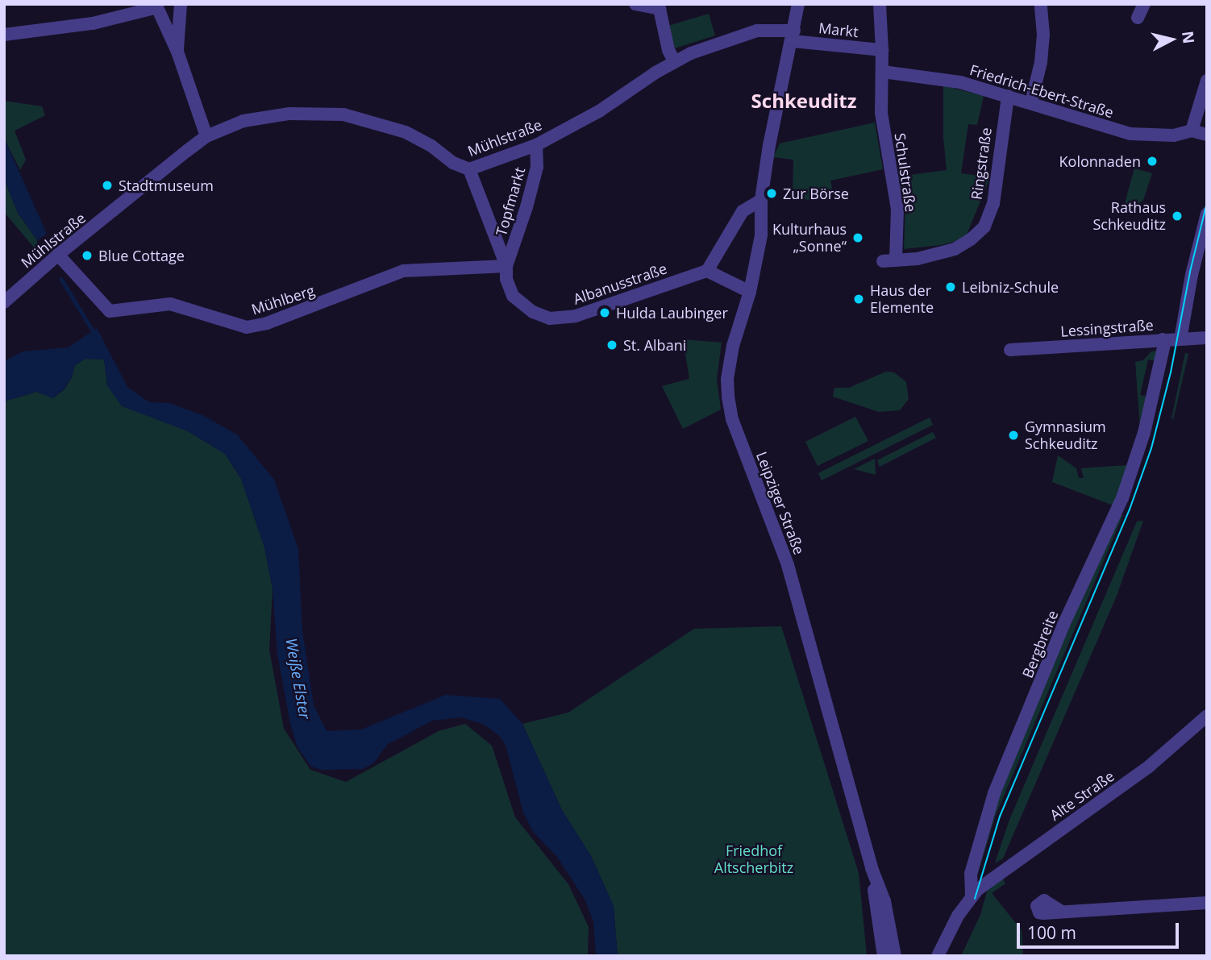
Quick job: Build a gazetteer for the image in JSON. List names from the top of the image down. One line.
{"streets":{"street":["Markt","Friedrich-Ebert-Straße","Mühlstraße","Ringstraße","Schulstraße","Topfmarkt","Albanusstraße","Mühlberg","Lessingstraße","Leipziger Straße","Bergbreite","Alte Straße"]},"crossings":[["Markt","Friedrich-Ebert-Straße"],["Markt","Mühlstraße"],["Markt","Schulstraße"],["Markt","Leipziger Straße"],["Friedrich-Ebert-Straße","Ringstraße"],["Mühlstraße","Topfmarkt"],["Mühlstraße","Albanusstraße"],["Mühlstraße","Mühlberg"],["Mühlstraße","Leipziger Straße"],["Ringstraße","Schulstraße"],["Topfmarkt","Albanusstraße"],["Topfmarkt","Mühlberg"],["Albanusstraße","Mühlberg"],["Lessingstraße","Bergbreite"],["Bergbreite","Alte Straße"]],"districts":["Schkeuditz"],"water":["Weiße Elster"],"parks":["Friedhof Altscherbitz"],"places":["Kolonnaden","Stadtmuseum","Zur Börse","Rathaus Schkeuditz","Kulturhaus „Sonne“","Blue Cottage","Leibniz-Schule","Haus der Elemente","Hulda Laubinger","St. Albani","Gymnasium Schkeuditz"],"scale_bar":"100 m","north":"right"}
